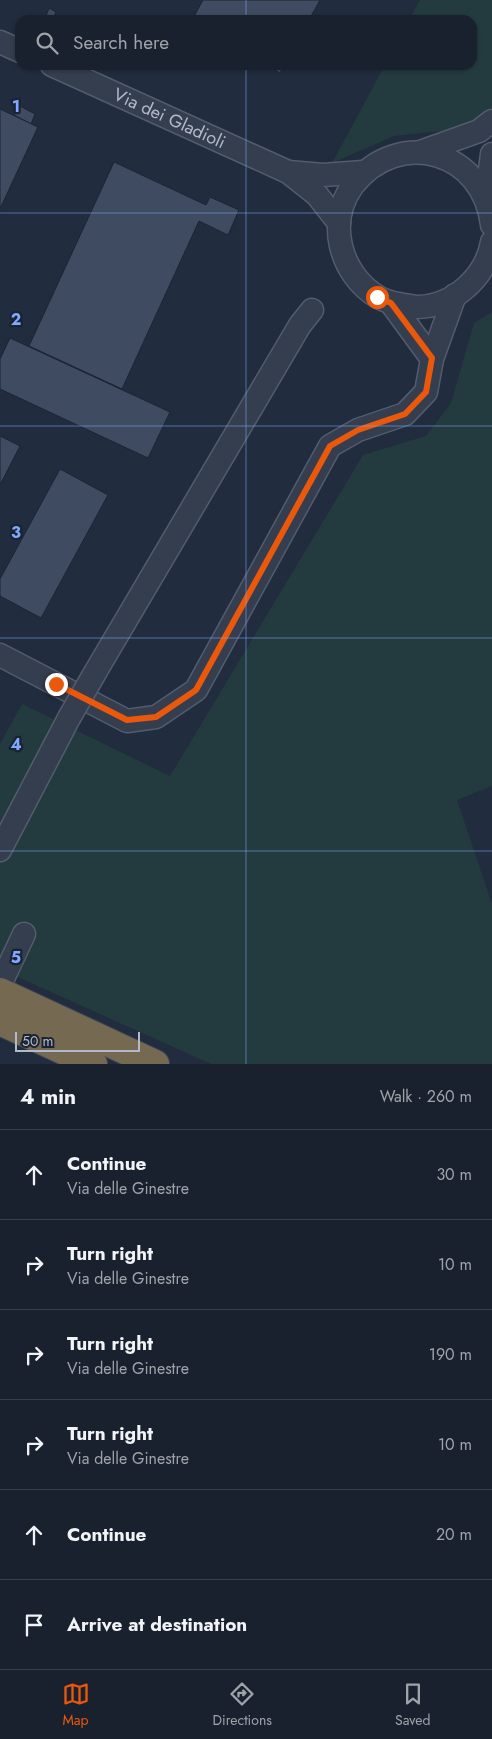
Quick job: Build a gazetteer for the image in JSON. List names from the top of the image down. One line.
{"streets":{"street":["Via dei Gladioli"]},"scale_bar":"50 m","page":{"search":"Search here","scale":"50 m","heading":["4 min","Walk · 260 m"],"list":[["Continue","Via delle Ginestre","30 m"],["Turn right","Via delle Ginestre","10 m"],["Turn right","Via delle Ginestre","190 m"],["Turn right","Via delle Ginestre","10 m"],["Continue","20 m"],"Arrive at destination"],"nav":["Map","Directions","Saved"]},"grid":{"rows":["1","2","3","4","5"]}}
